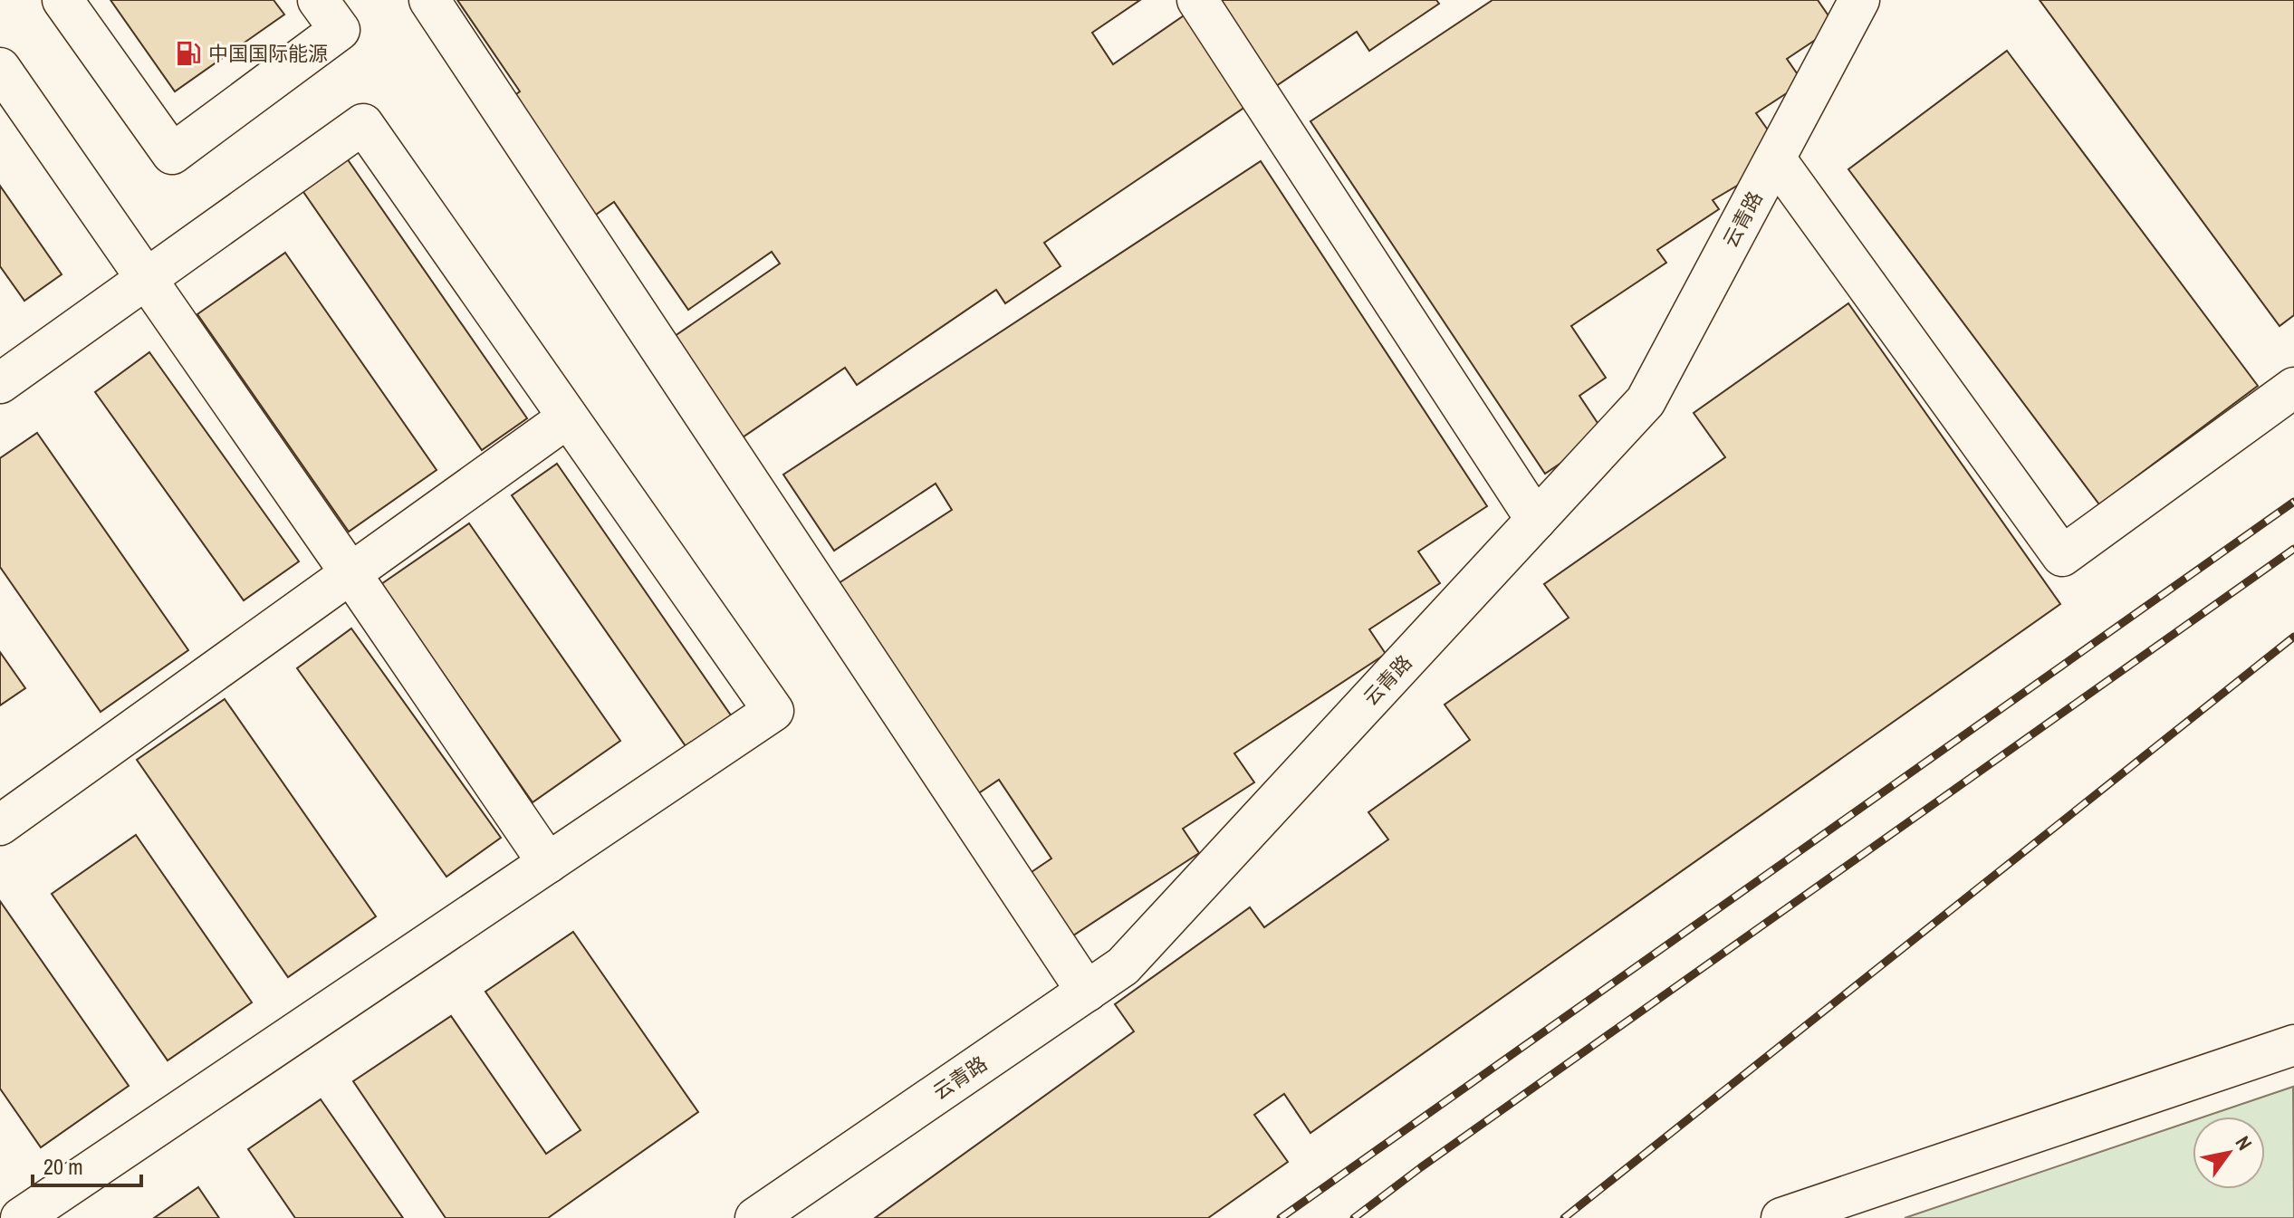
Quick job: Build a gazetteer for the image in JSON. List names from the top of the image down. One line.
{"streets":{"street":["云青路"]},"places":{"fuel station":["中国国际能源"]},"scale_bar":"20 m","north":"top right"}
